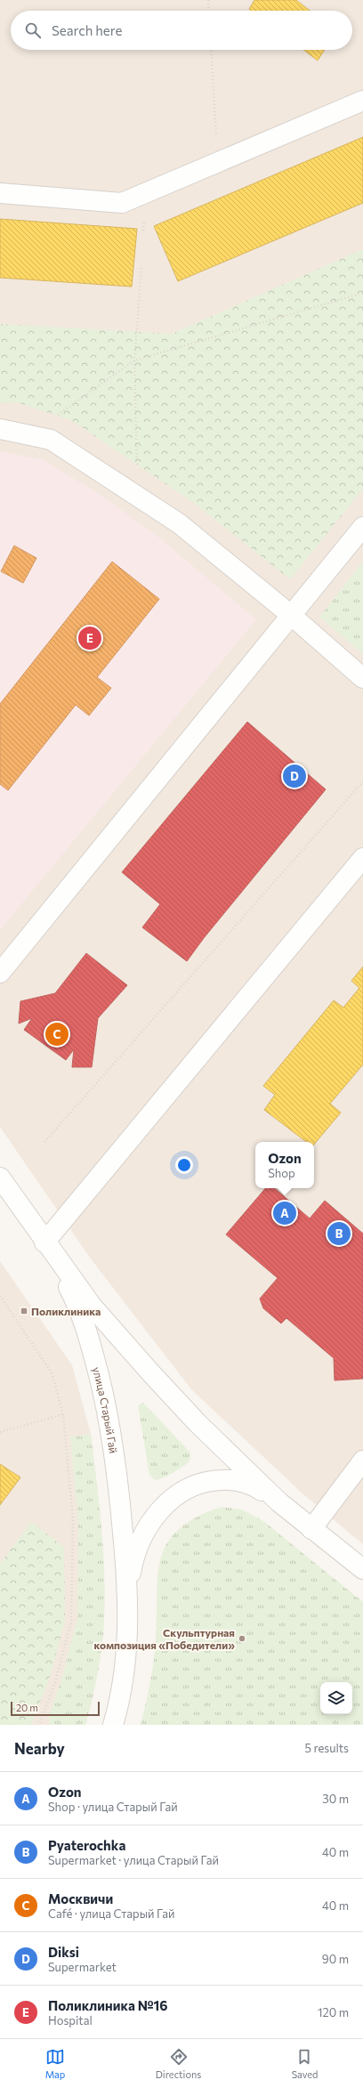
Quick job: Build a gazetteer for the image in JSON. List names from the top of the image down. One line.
{"streets":{"street":["улица Старый Гай"]},"places":{"transit":["Поликлиника"],"other":["Скульптурная композиция «Победители»"]},"scale_bar":"20 m","page":{"search":"Search here","pins":["E","D","C","A","B"],"popup":["Ozon","Shop"],"scale":"20 m","heading":["Nearby","5 results"],"list":[{"mark":"A","name":"Ozon","note":"Shop · улица Старый Гай","value":"30 m"},{"mark":"B","name":"Pyaterochka","note":"Supermarket · улица Старый Гай","value":"40 m"},{"mark":"C","name":"Москвичи","note":"Café · улица Старый Гай","value":"40 m"},{"mark":"D","name":"Diksi","note":"Supermarket","value":"90 m"},{"mark":"E","name":"Поликлиника №16","note":"Hospital","value":"120 m"}],"nav":["Map","Directions","Saved"]}}
